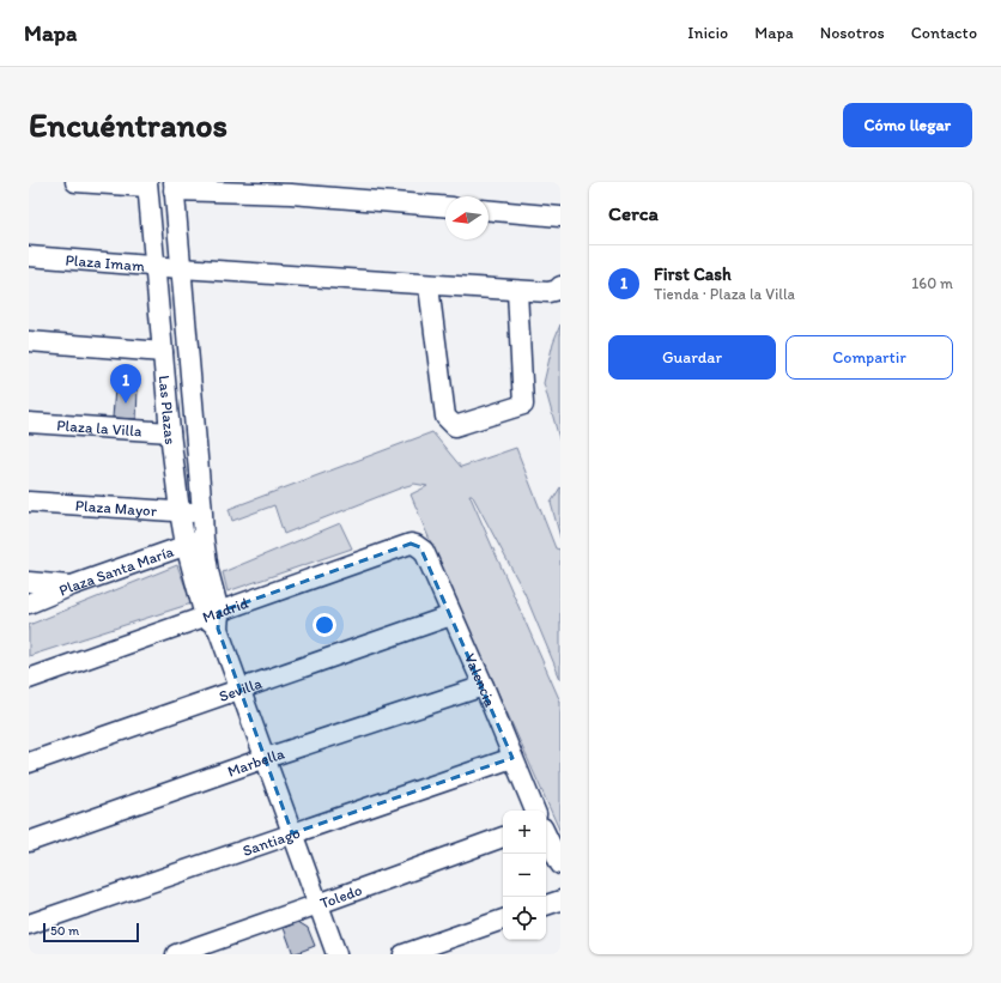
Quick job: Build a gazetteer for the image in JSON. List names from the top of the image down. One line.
{"streets":{"street":["Plaza Imam","Las Plazas","Plaza la Villa","Plaza Mayor","Plaza Santa María","Madrid","Valencia","Sevilla","Marbella","Santiago","Toledo"]},"crossings":[["Plaza Imam","Las Plazas"],["Las Plazas","Plaza la Villa"],["Las Plazas","Plaza Mayor"],["Las Plazas","Plaza Santa María"],["Las Plazas","Madrid"],["Las Plazas","Sevilla"],["Las Plazas","Marbella"],["Las Plazas","Santiago"],["Las Plazas","Toledo"],["Madrid","Valencia"],["Valencia","Sevilla"],["Valencia","Marbella"],["Valencia","Santiago"]],"scale_bar":"50 m","north":"left","page":{"header":"Mapa","nav":["Inicio","Mapa","Nosotros","Contacto"],"buttons":["Cómo llegar",["Guardar","Compartir"]],"title":"Encuéntranos","heading":"Cerca","list":[{"mark":"1","name":"First Cash","note":"Tienda · Plaza la Villa","value":"160 m"}],"pins":"1","map_buttons":["+","−"],"scale":"50 m"}}
